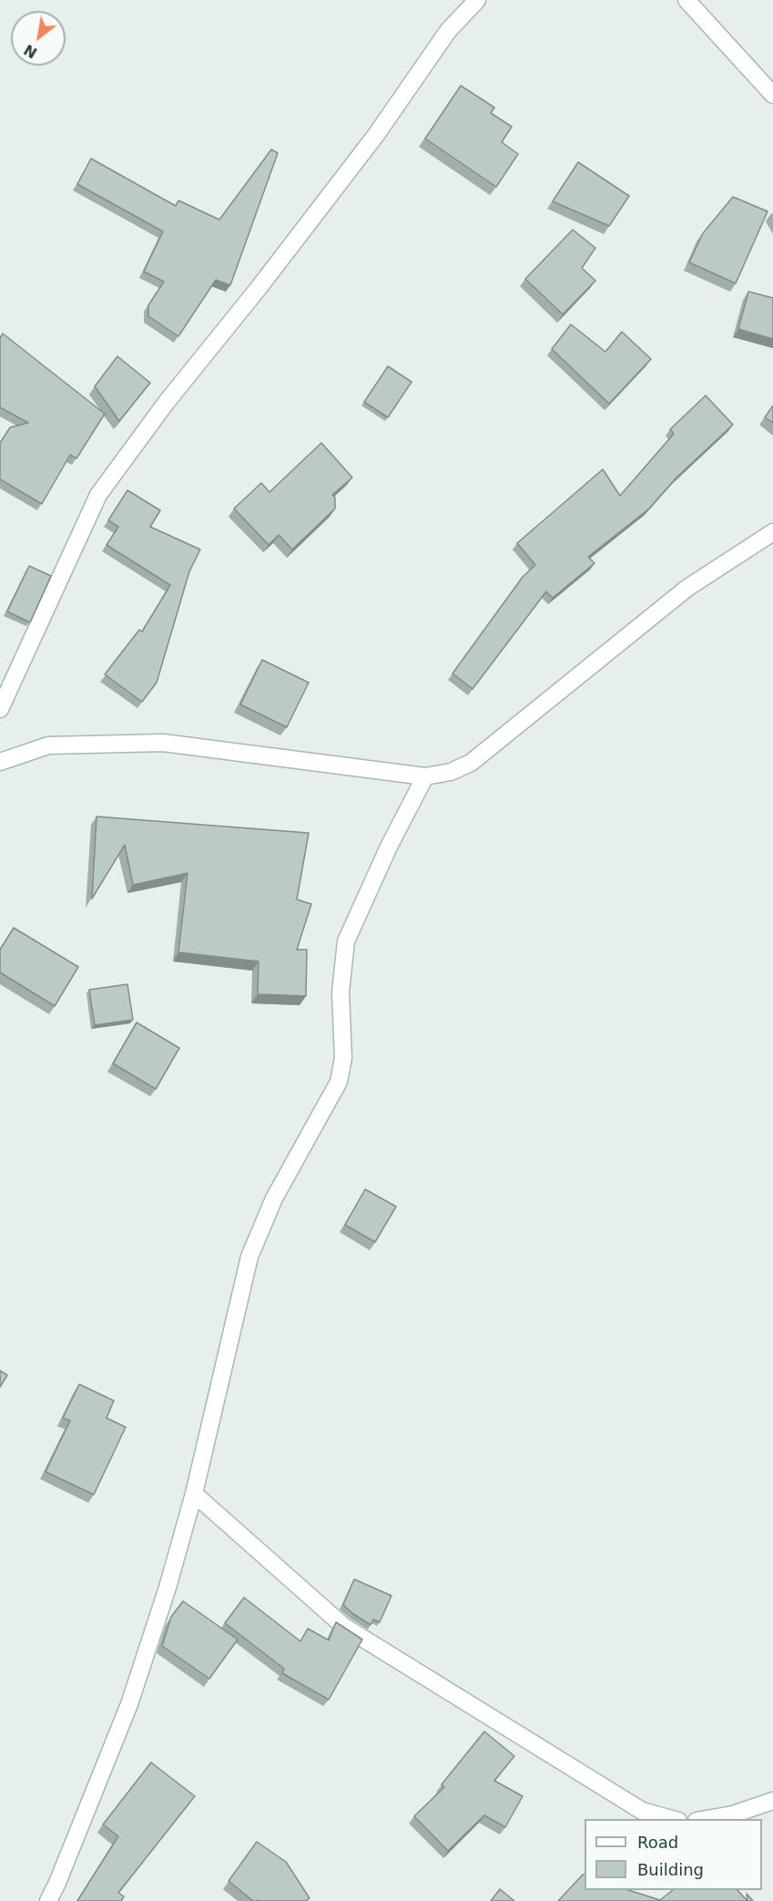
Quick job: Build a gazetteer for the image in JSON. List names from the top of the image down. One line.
{"legend":["Road","Building"],"north":"bottom left"}
